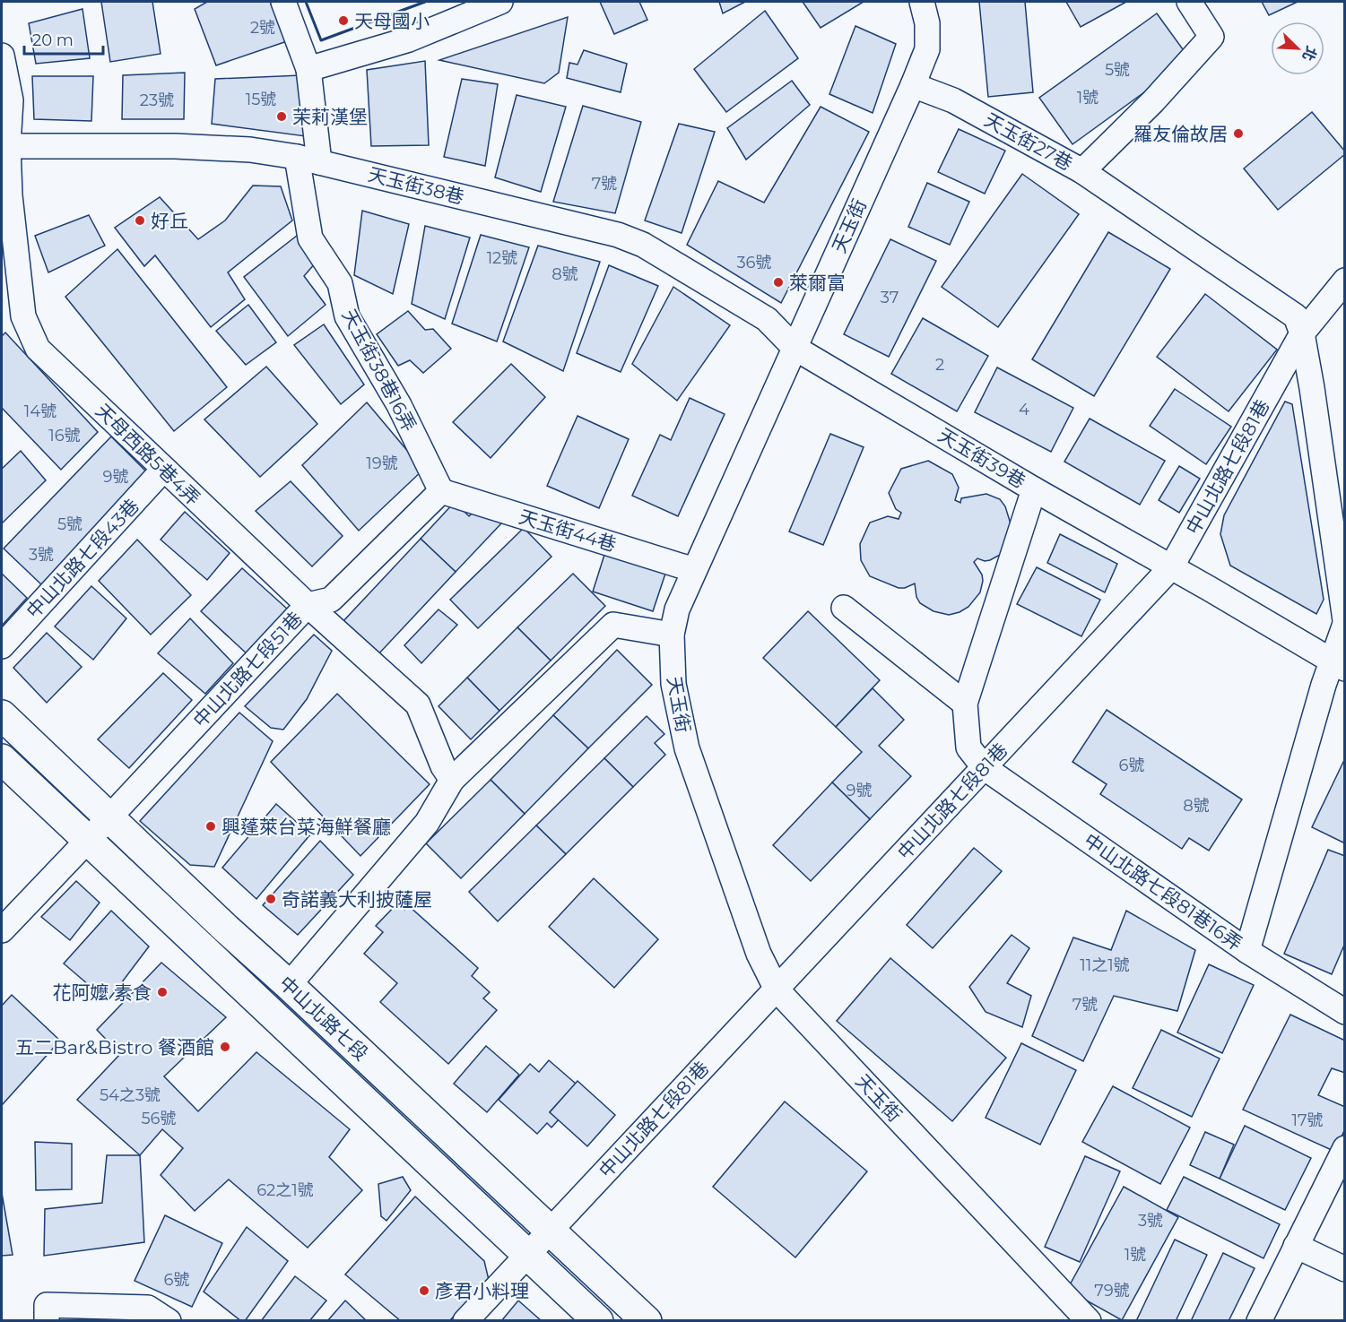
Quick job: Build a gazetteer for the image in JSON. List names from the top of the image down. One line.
{"streets":{"main road":["中山北路七段"],"street":["天玉街27巷","天玉街38巷","天玉街","天玉街38巷16弄","天母西路5巷4弄","天玉街39巷","中山北路七段81巷","天玉街44巷","中山北路七段43巷","中山北路七段51巷","中山北路七段81巷16弄"]},"crossings":[["天玉街27巷","天玉街"],["天玉街38巷","天玉街"],["天玉街38巷","天玉街38巷16弄"],["天玉街38巷","天母西路5巷4弄"],["天玉街38巷","天玉街39巷"],["天玉街","天玉街39巷"],["天玉街","中山北路七段81巷"],["天玉街","天玉街44巷"],["天玉街38巷16弄","天玉街44巷"],["天玉街38巷16弄","中山北路七段51巷"],["天母西路5巷4弄","中山北路七段43巷"],["天母西路5巷4弄","中山北路七段51巷"],["天玉街39巷","中山北路七段81巷"],["中山北路七段81巷","中山北路七段81巷16弄"],["中山北路七段81巷","中山北路七段"],["天玉街44巷","中山北路七段51巷"],["中山北路七段51巷","中山北路七段"]],"places":["天母國小","茉莉漢堡","羅友倫故居","好丘","萊爾富","興蓬萊台菜海鮮餐廳","奇諾義大利披薩屋","花阿嬤 素食","五二Bar&Bistro 餐酒館","彥君小料理"],"house_numbers":["2號","5號","1號","15號","23號","7號","12號","36號","8號","37","2","4","14號","16號","19號","9號","5號","3號","6號","9號","8號","11之1號","7號","54之3號","56號","17號","62之1號","3號","1號","6號","79號"],"scale_bar":"20 m","north":"bottom right"}
